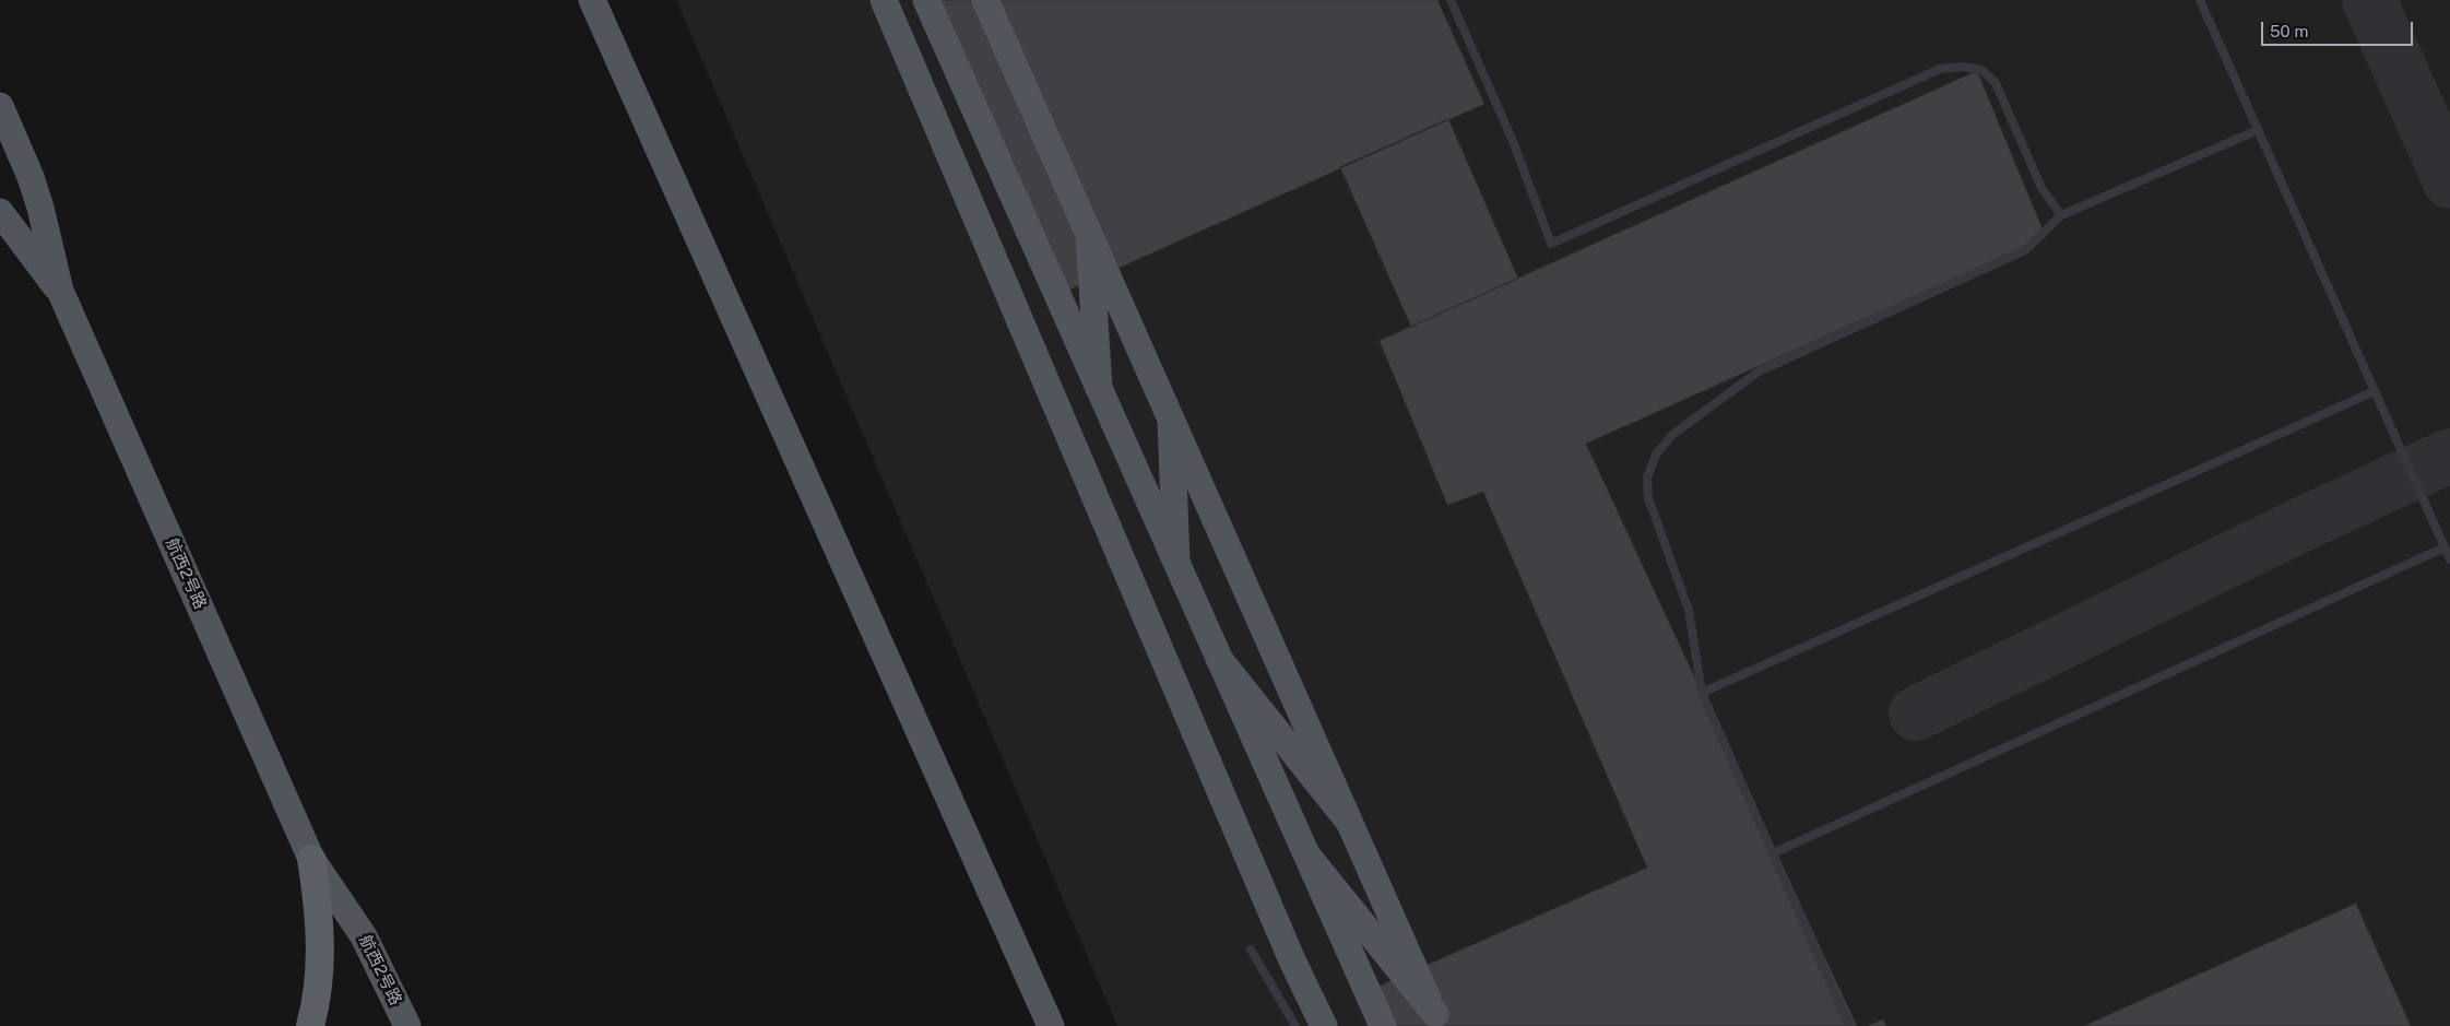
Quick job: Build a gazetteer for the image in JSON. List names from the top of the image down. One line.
{"streets":{"main road":["航西2号路"]},"scale_bar":"50 m"}
